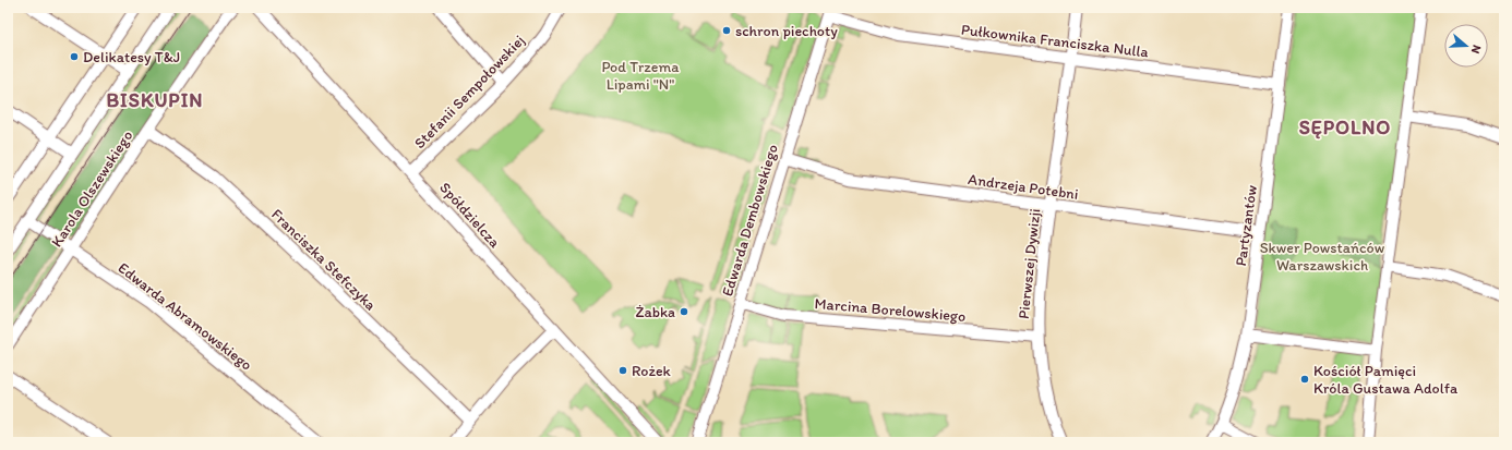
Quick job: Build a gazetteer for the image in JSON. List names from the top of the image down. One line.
{"streets":{"street":["Pułkownika Franciszka Nulla","Stefanii Sempołowskiej","Andrzeja Potebni","Karola Olszewskiego","Spółdzielcza","Edwarda Dembowskiego","Partyzantów","Franciszka Stefczyka","Pierwszej Dywizji","Marcina Borelowskiego","Edwarda Abramowskiego"]},"crossings":[["Pułkownika Franciszka Nulla","Edwarda Dembowskiego"],["Pułkownika Franciszka Nulla","Partyzantów"],["Pułkownika Franciszka Nulla","Pierwszej Dywizji"],["Stefanii Sempołowskiej","Spółdzielcza"],["Andrzeja Potebni","Edwarda Dembowskiego"],["Andrzeja Potebni","Partyzantów"],["Andrzeja Potebni","Pierwszej Dywizji"],["Karola Olszewskiego","Franciszka Stefczyka"],["Karola Olszewskiego","Edwarda Abramowskiego"],["Edwarda Dembowskiego","Marcina Borelowskiego"],["Pierwszej Dywizji","Marcina Borelowskiego"]],"districts":["BISKUPIN","SĘPOLNO"],"parks":["Pod Trzema Lipami \"N\"","Skwer Powstańców Warszawskich"],"places":["schron piechoty","Delikatesy T&J","Żabka","Rożek","Kościół Pamięci Króla Gustawa Adolfa"],"north":"right"}
